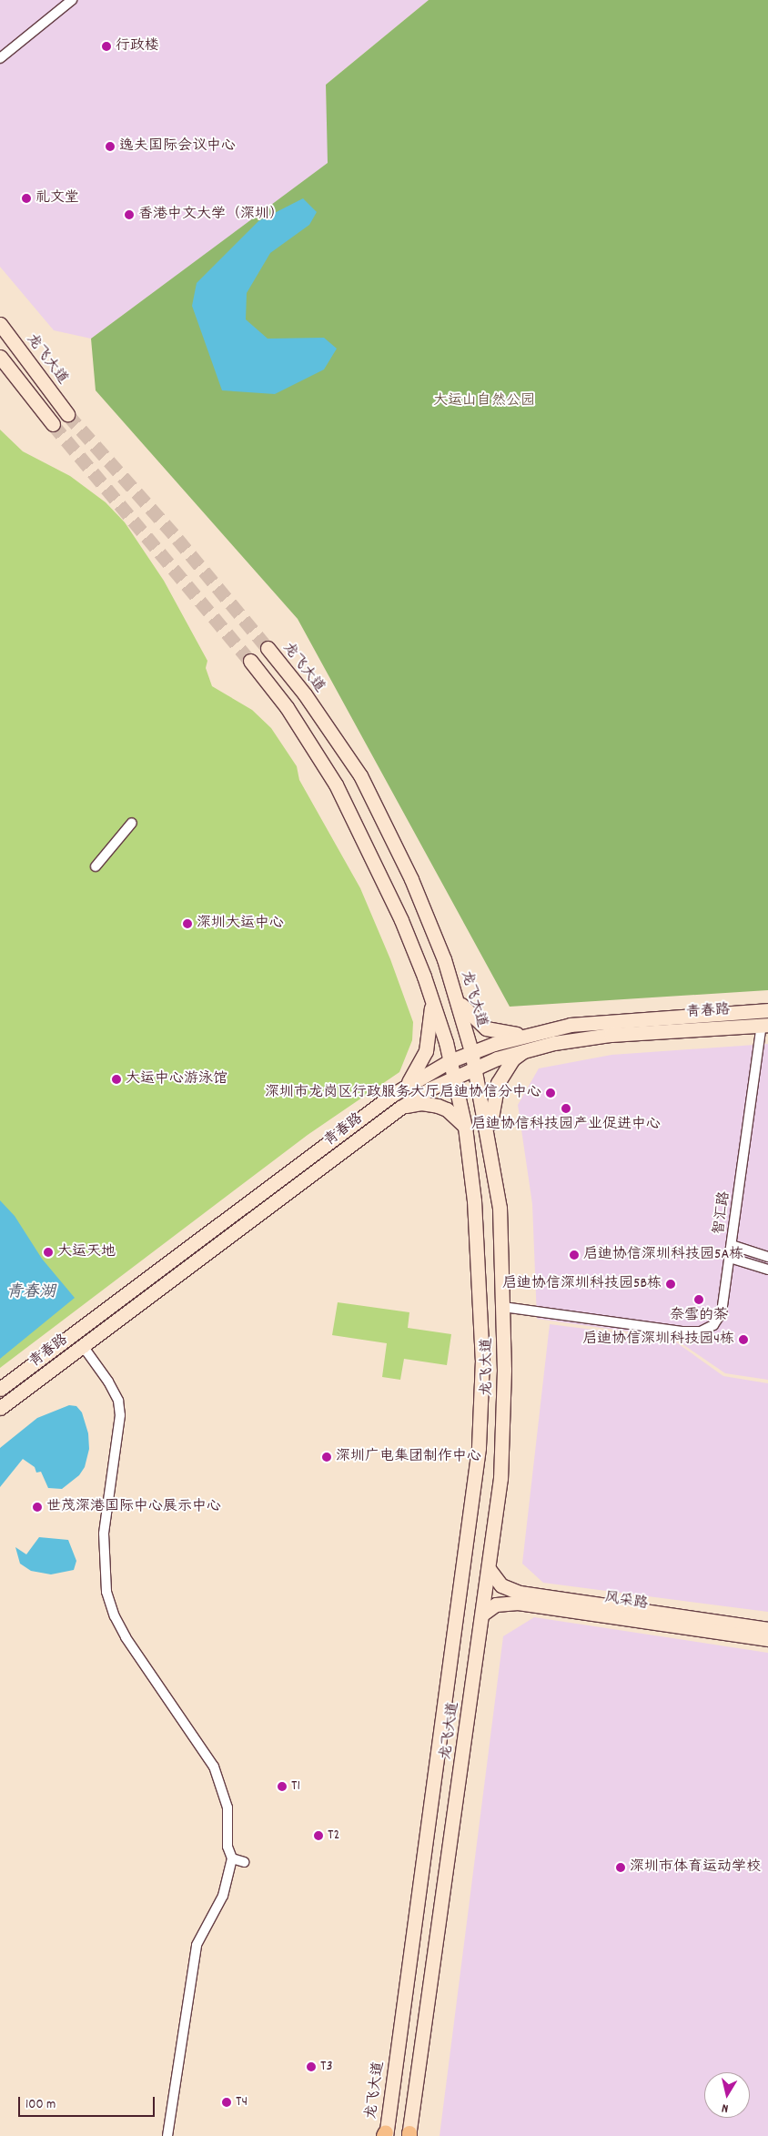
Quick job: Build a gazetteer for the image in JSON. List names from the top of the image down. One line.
{"streets":{"main road":["龙飞大道","青春路","风采路"],"street":["智汇路"]},"crossings":[["龙飞大道","青春路"],["龙飞大道","智汇路"],["龙飞大道","风采路"],["青春路","智汇路"]],"water":["青春湖"],"parks":["大运山自然公园"],"places":["行政楼","逸夫国际会议中心","礼文堂","香港中文大学（深圳）","深圳大运中心","大运中心游泳馆","深圳市龙岗区行政服务大厅启迪协信分中心","启迪协信科技园产业促进中心","大运天地","启迪协信深圳科技园5A栋","启迪协信深圳科技园5B栋","奈雪的茶","启迪协信深圳科技园4栋","深圳广电集团制作中心","世茂深港国际中心展示中心","T1","T2","深圳市体育运动学校","T3","T4"],"scale_bar":"100 m","north":"bottom"}
